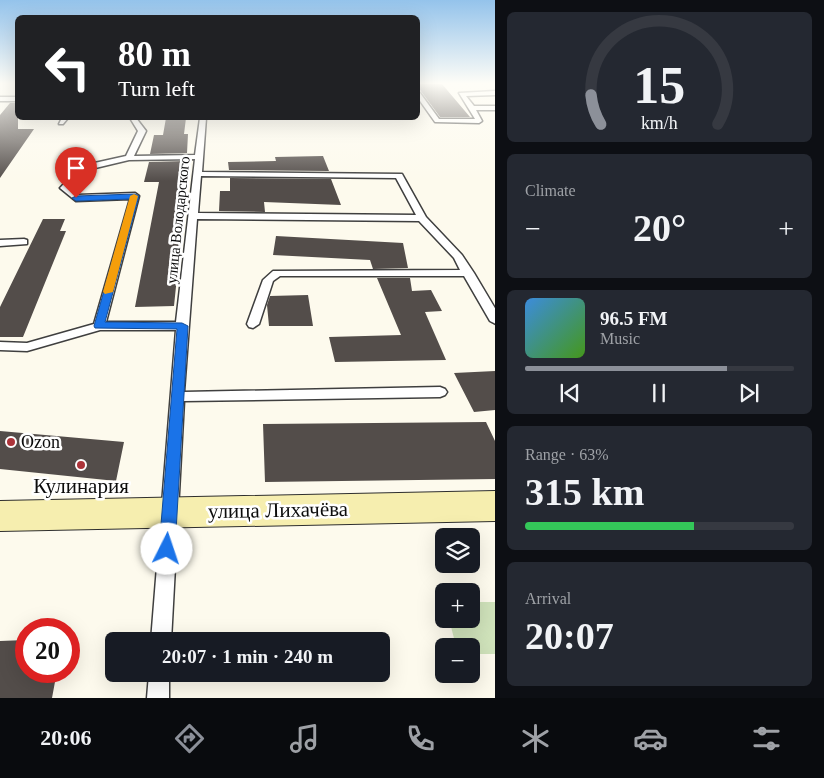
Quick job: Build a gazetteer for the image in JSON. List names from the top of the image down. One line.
{"streets":{"street":["улица Лихачёва"],"lane":["улица Володарского"]},"crossings":[["улица Володарского","улица Лихачёва"]],"places":["Ozon","Кулинария"],"page":{"turn":["80 m","Turn left"],"tile":["Climate",["Range · 63%","315 km"],["Arrival","20:07"]],"heat":["−","20°","+"],"song":["96.5 FM","Music"],"map_buttons":["+","−"],"limit":"20","trip":"20:07 · 1 min · 240 m","tabs":"20:06","gauge":["15","km/h"]}}
